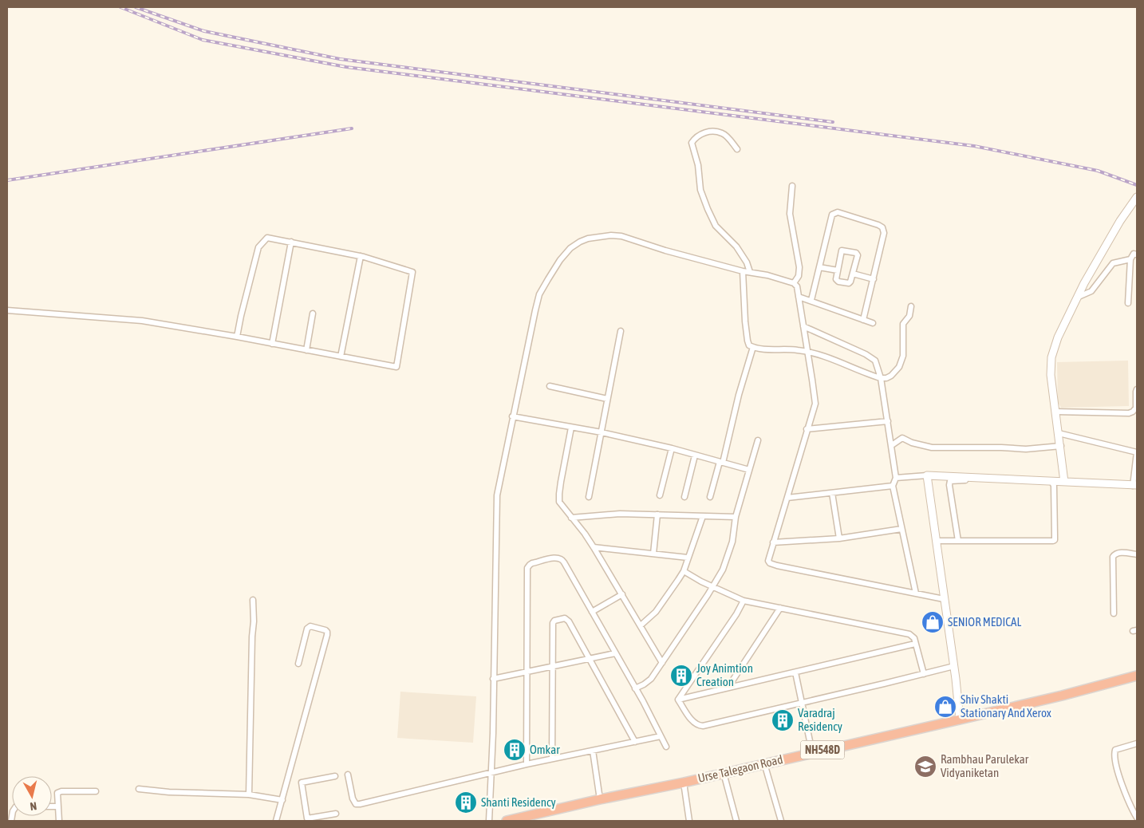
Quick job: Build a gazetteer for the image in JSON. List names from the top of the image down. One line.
{"streets":{"highway":["NH548D","Urse Talegaon Road"]},"places":{"shop":["SENIOR MEDICAL","Shiv Shakti Stationary And Xerox"],"building":["Joy Animtion Creation","Varadraj Residency","Omkar","Shanti Residency"],"school or university":["Rambhau Parulekar Vidyaniketan"]},"north":"bottom"}
